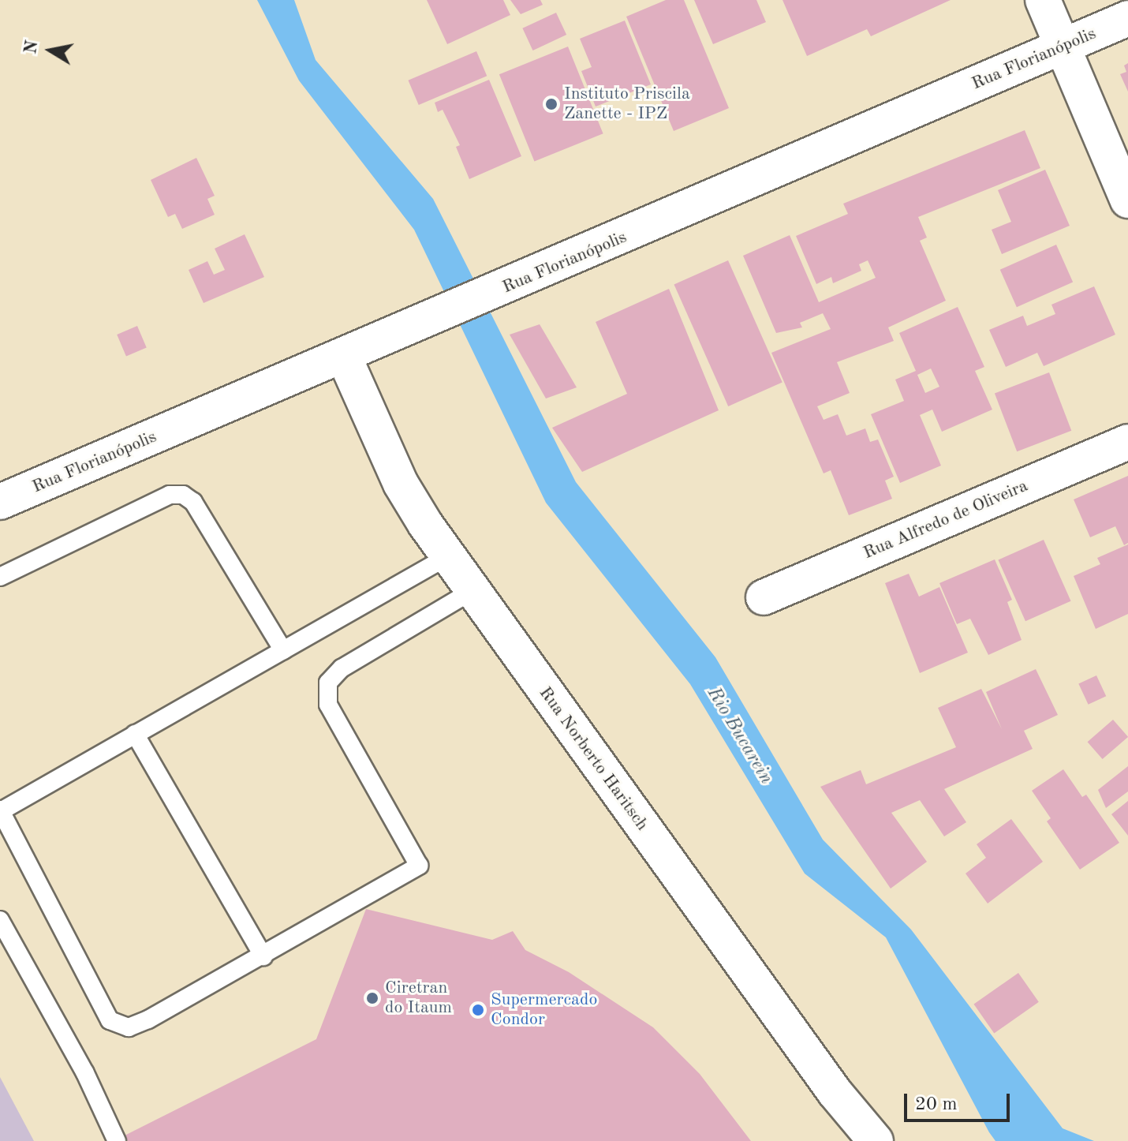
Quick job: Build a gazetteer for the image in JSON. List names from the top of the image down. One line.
{"streets":{"street":["Rua Florianópolis","Rua Alfredo de Oliveira","Rua Norberto Haritsch"]},"crossings":[["Rua Florianópolis","Rua Norberto Haritsch"]],"water":["Rio Bucarein"],"places":["Instituto Priscila Zanette - IPZ","Ciretran do Itaum","Supermercado Condor"],"scale_bar":"20 m","north":"left"}
